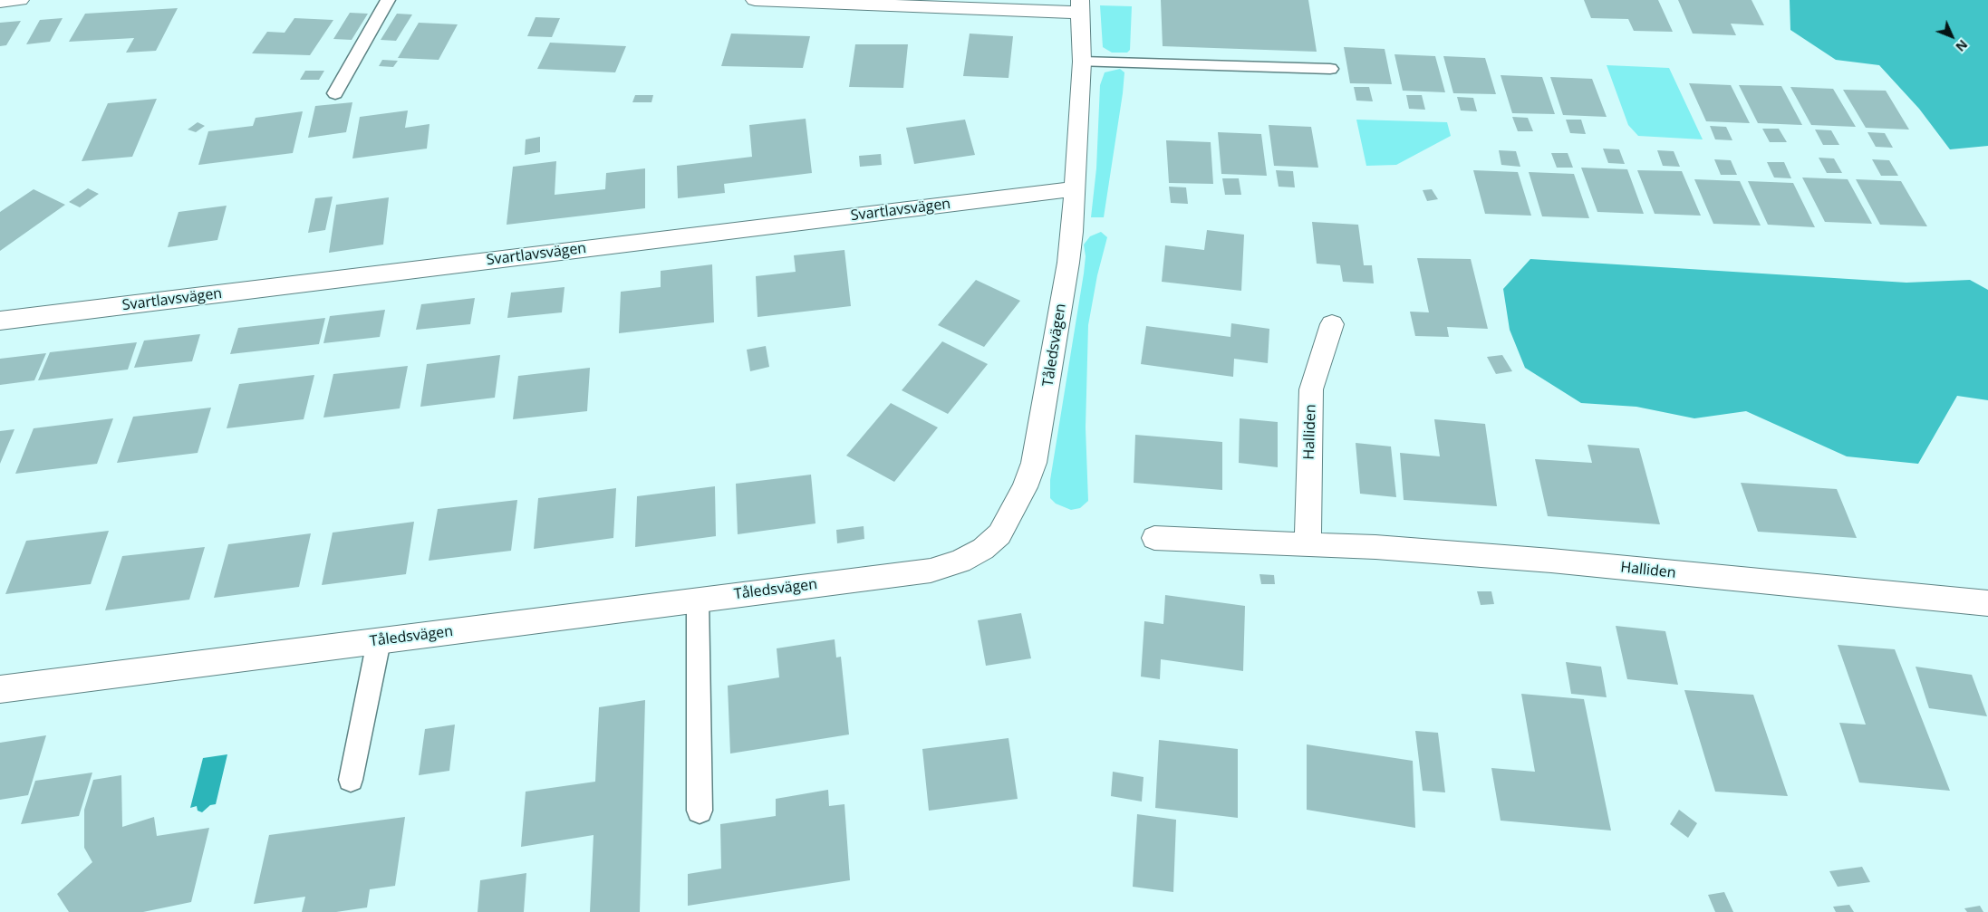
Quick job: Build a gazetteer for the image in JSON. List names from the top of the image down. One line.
{"streets":{"street":["Svartlavsvägen","Tåledsvägen","Halliden"]},"crossings":[["Svartlavsvägen","Tåledsvägen"]],"north":"bottom right"}
